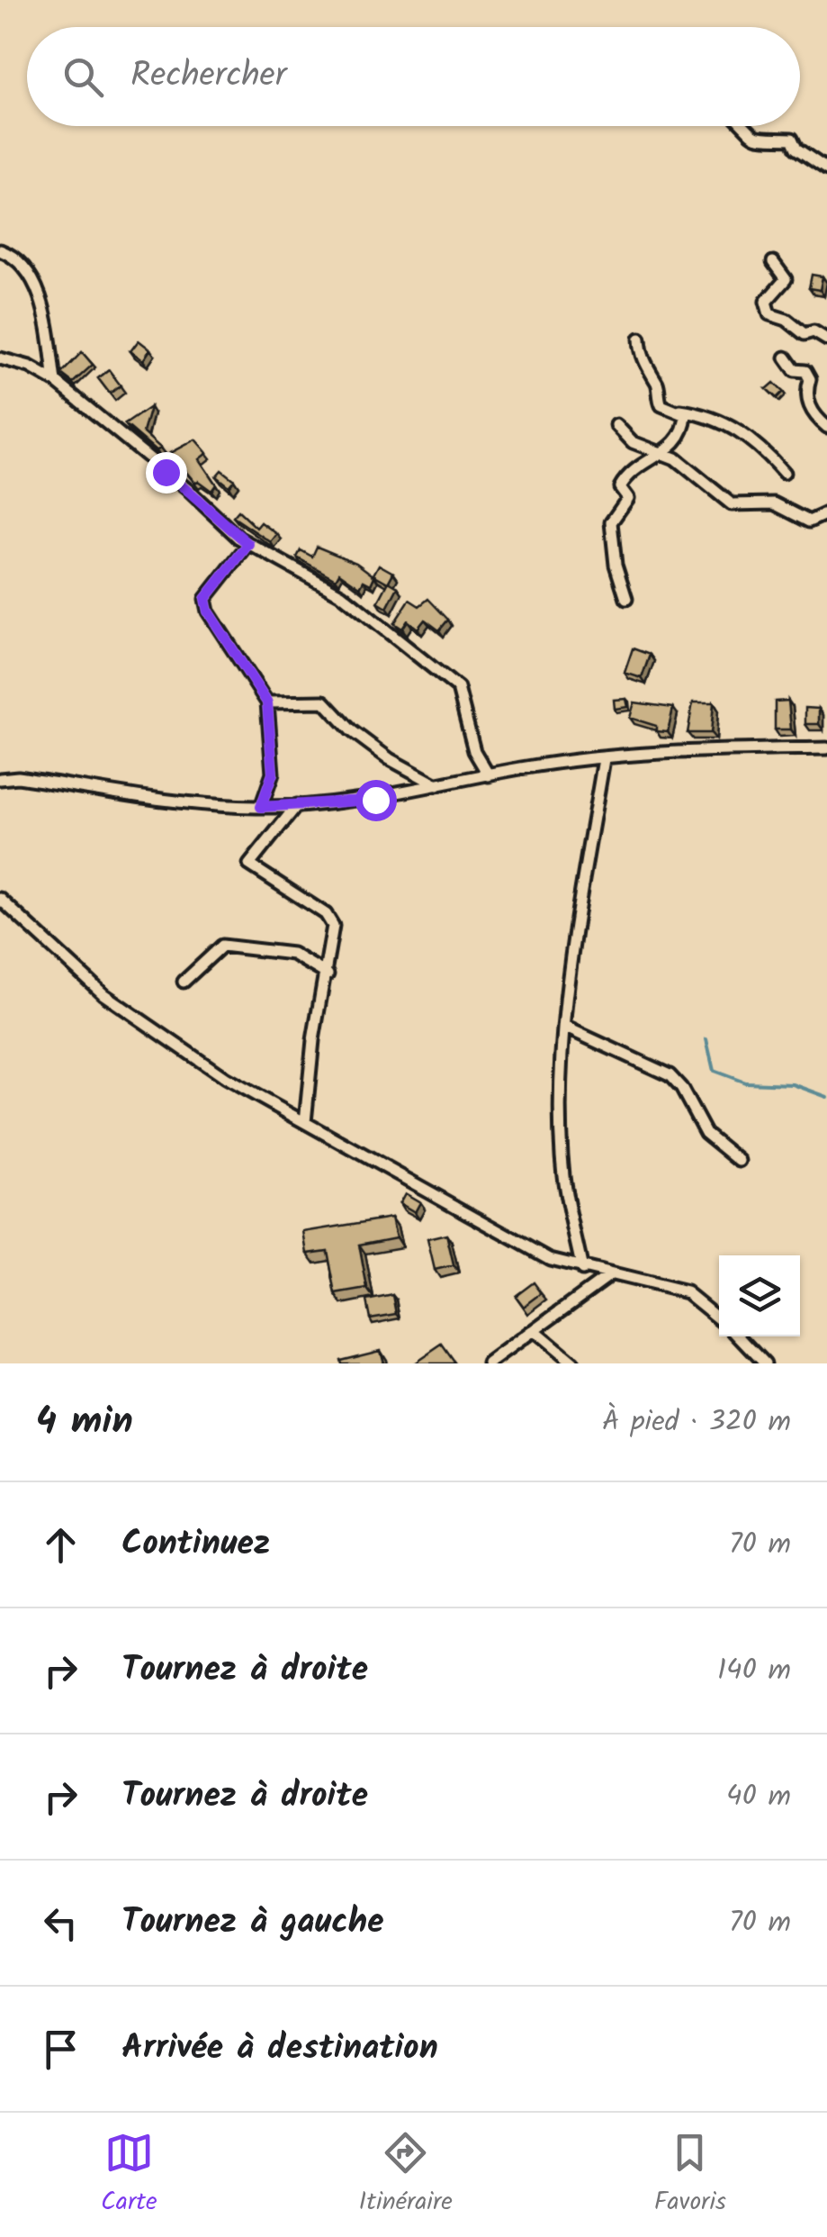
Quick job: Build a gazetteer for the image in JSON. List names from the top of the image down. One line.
{"page":{"search":"Rechercher","heading":["4 min","À pied · 320 m"],"list":[["Continuez","70 m"],["Tournez à droite","140 m"],["Tournez à droite","40 m"],["Tournez à gauche","70 m"],"Arrivée à destination"],"nav":["Carte","Itinéraire","Favoris"]}}
